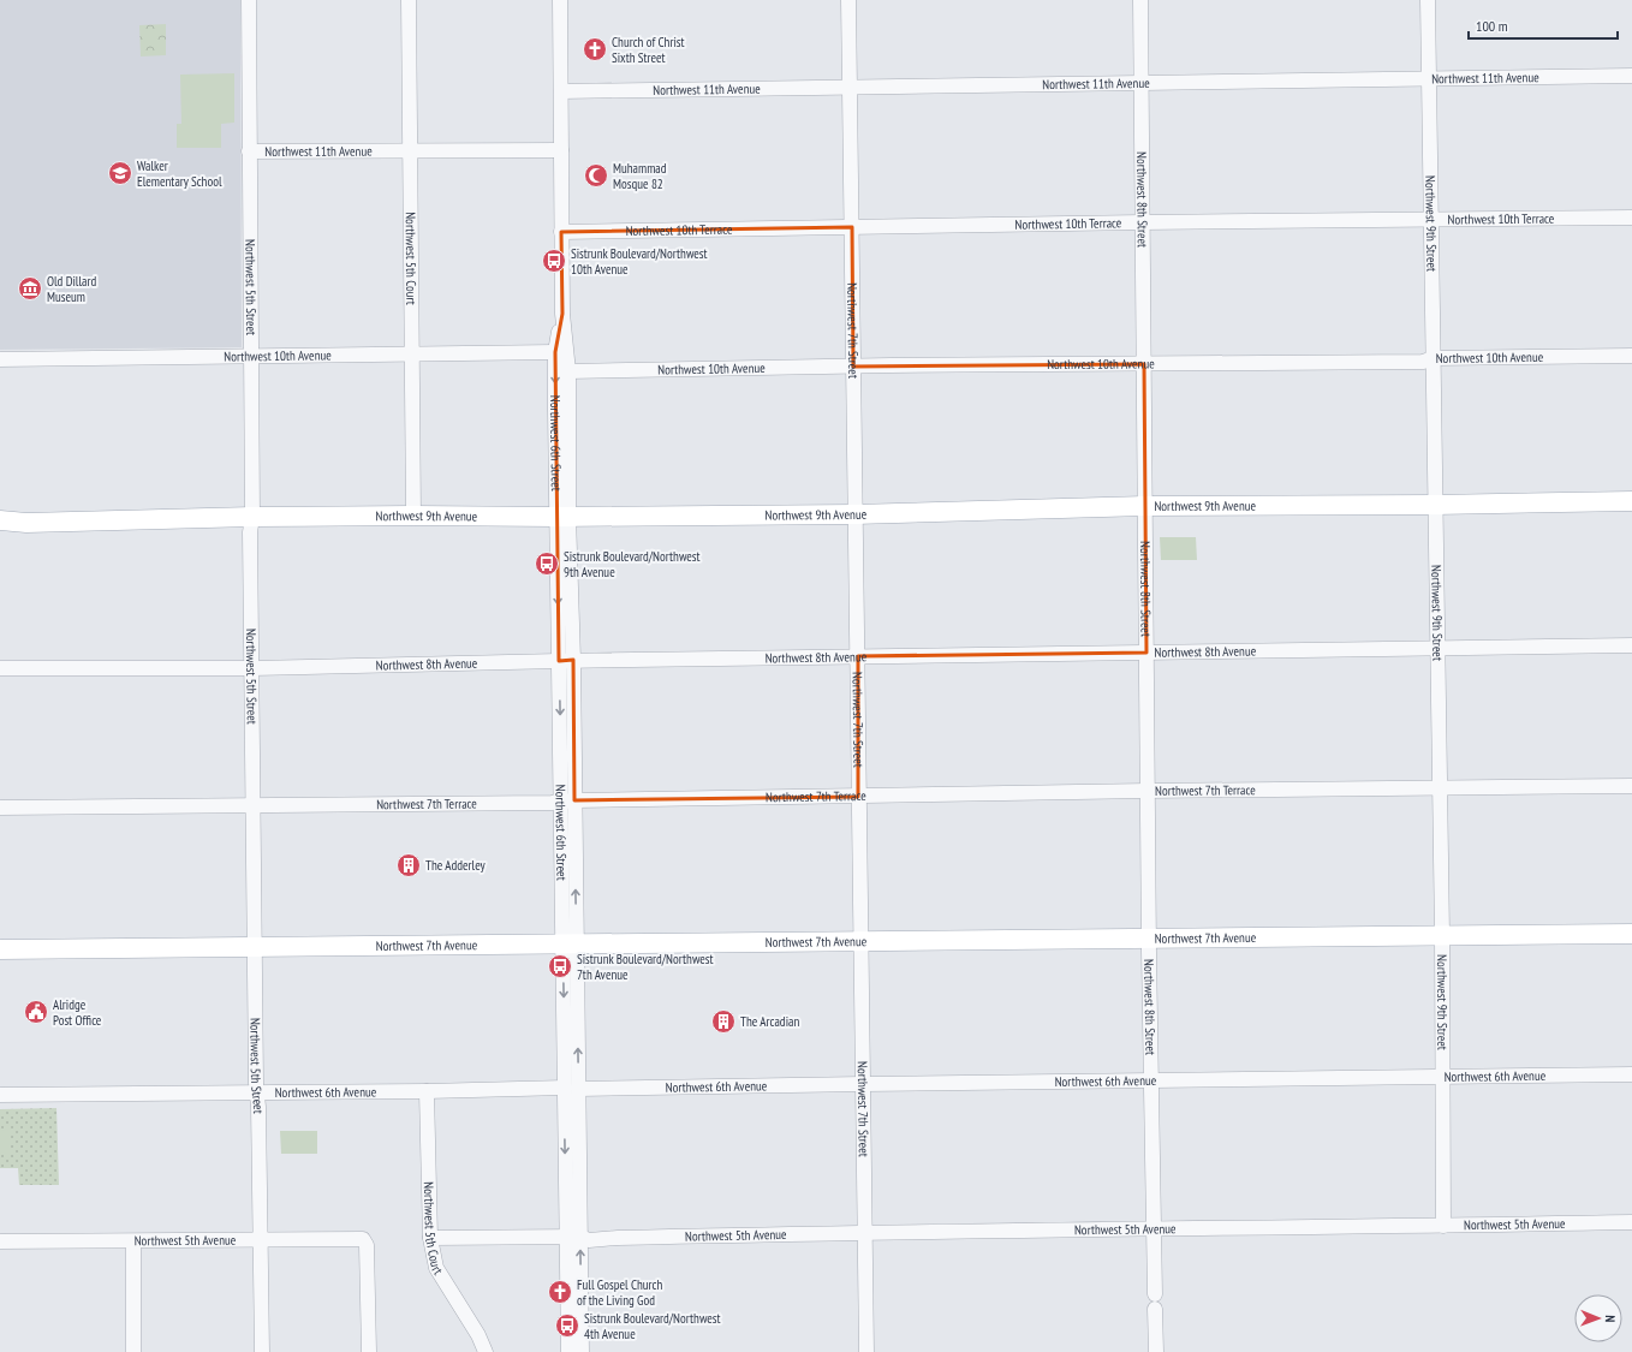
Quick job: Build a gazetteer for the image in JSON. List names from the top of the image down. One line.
{"streets":{"main road":["Northwest 9th Avenue","Northwest 7th Avenue"],"street":["Northwest 11th Avenue","Northwest 8th Street","Northwest 10th Terrace","Northwest 9th Street","Northwest 5th Court","Northwest 5th Street","Northwest 7th Street","Northwest 10th Avenue","Northwest 6th Street","Northwest 8th Avenue","Northwest 7th Terrace","Northwest 6th Avenue","Northwest 5th Avenue"]},"crossings":[["Northwest 11th Avenue","Northwest 8th Street"],["Northwest 11th Avenue","Northwest 9th Street"],["Northwest 11th Avenue","Northwest 5th Court"],["Northwest 11th Avenue","Northwest 5th Street"],["Northwest 11th Avenue","Northwest 7th Street"],["Northwest 11th Avenue","Northwest 6th Street"],["Northwest 8th Street","Northwest 10th Terrace"],["Northwest 8th Street","Northwest 10th Avenue"],["Northwest 8th Street","Northwest 9th Avenue"],["Northwest 8th Street","Northwest 8th Avenue"],["Northwest 8th Street","Northwest 7th Terrace"],["Northwest 8th Street","Northwest 7th Avenue"],["Northwest 8th Street","Northwest 6th Avenue"],["Northwest 8th Street","Northwest 5th Avenue"],["Northwest 10th Terrace","Northwest 9th Street"],["Northwest 10th Terrace","Northwest 7th Street"],["Northwest 10th Terrace","Northwest 6th Street"],["Northwest 9th Street","Northwest 10th Avenue"],["Northwest 9th Street","Northwest 9th Avenue"],["Northwest 9th Street","Northwest 8th Avenue"],["Northwest 9th Street","Northwest 7th Terrace"],["Northwest 9th Street","Northwest 7th Avenue"],["Northwest 9th Street","Northwest 6th Avenue"],["Northwest 9th Street","Northwest 5th Avenue"],["Northwest 5th Court","Northwest 10th Avenue"],["Northwest 5th Court","Northwest 9th Avenue"],["Northwest 5th Court","Northwest 6th Avenue"],["Northwest 5th Court","Northwest 5th Avenue"],["Northwest 5th Street","Northwest 10th Avenue"],["Northwest 5th Street","Northwest 9th Avenue"],["Northwest 5th Street","Northwest 8th Avenue"],["Northwest 5th Street","Northwest 7th Terrace"],["Northwest 5th Street","Northwest 7th Avenue"],["Northwest 5th Street","Northwest 6th Avenue"],["Northwest 5th Street","Northwest 5th Avenue"],["Northwest 7th Street","Northwest 10th Avenue"],["Northwest 7th Street","Northwest 9th Avenue"],["Northwest 7th Street","Northwest 8th Avenue"],["Northwest 7th Street","Northwest 7th Terrace"],["Northwest 7th Street","Northwest 7th Avenue"],["Northwest 7th Street","Northwest 6th Avenue"],["Northwest 7th Street","Northwest 5th Avenue"],["Northwest 10th Avenue","Northwest 6th Street"],["Northwest 6th Street","Northwest 9th Avenue"],["Northwest 6th Street","Northwest 8th Avenue"],["Northwest 6th Street","Northwest 7th Terrace"],["Northwest 6th Street","Northwest 7th Avenue"],["Northwest 6th Street","Northwest 6th Avenue"],["Northwest 6th Street","Northwest 5th Avenue"]],"places":{"church":["Church of Christ Sixth Street","Full Gospel Church of the Living God"],"school or university":["Walker Elementary School"],"mosque":["Muhammad Mosque 82"],"bus stop":["Sistrunk Boulevard/Northwest 10th Avenue","Sistrunk Boulevard/Northwest 9th Avenue","Sistrunk Boulevard/Northwest 7th Avenue","Sistrunk Boulevard/Northwest 4th Avenue"],"museum":["Old Dillard Museum"],"building":["The Adderley","The Arcadian"],"public building":["Alridge Post Office"]},"scale_bar":"100 m","north":"right"}
